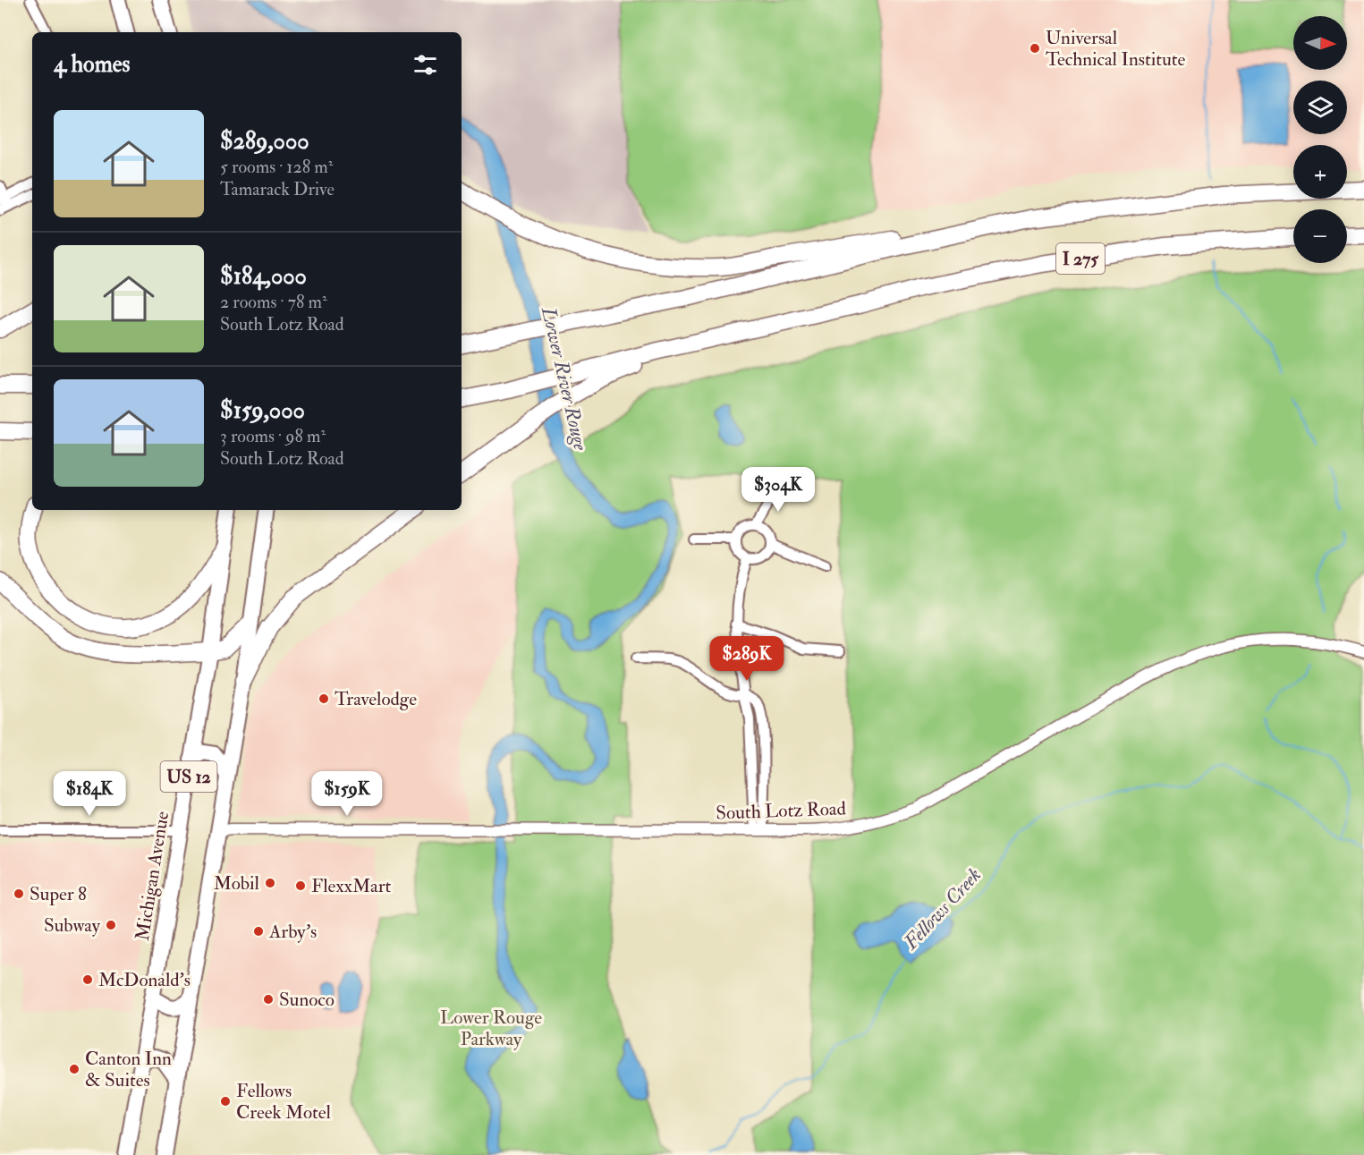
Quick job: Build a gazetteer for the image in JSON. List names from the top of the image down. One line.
{"streets":{"highway":["I 275"],"main road":["US 12","Michigan Avenue"],"street":["South Lotz Road"]},"crossings":[["US 12","South Lotz Road"]],"water":["Lower River Rouge","Fellows Creek"],"parks":["Lower Rouge Parkway"],"places":["Universal Technical Institute","Travelodge","Mobil","FlexxMart","Super 8","Subway","Arby's","McDonald's","Sunoco","Canton Inn & Suites","Fellows Creek Motel"],"north":"right","page":{"map_buttons":["+","−"],"heading":"4 homes","list":[{"name":"$289,000","note":"5 rooms · 128 m² · Tamarack Drive"},{"name":"$184,000","note":"2 rooms · 78 m² · South Lotz Road"},{"name":"$159,000","note":"3 rooms · 98 m² · South Lotz Road"}],"price":["$304K","$289K","$184K","$159K"]}}
